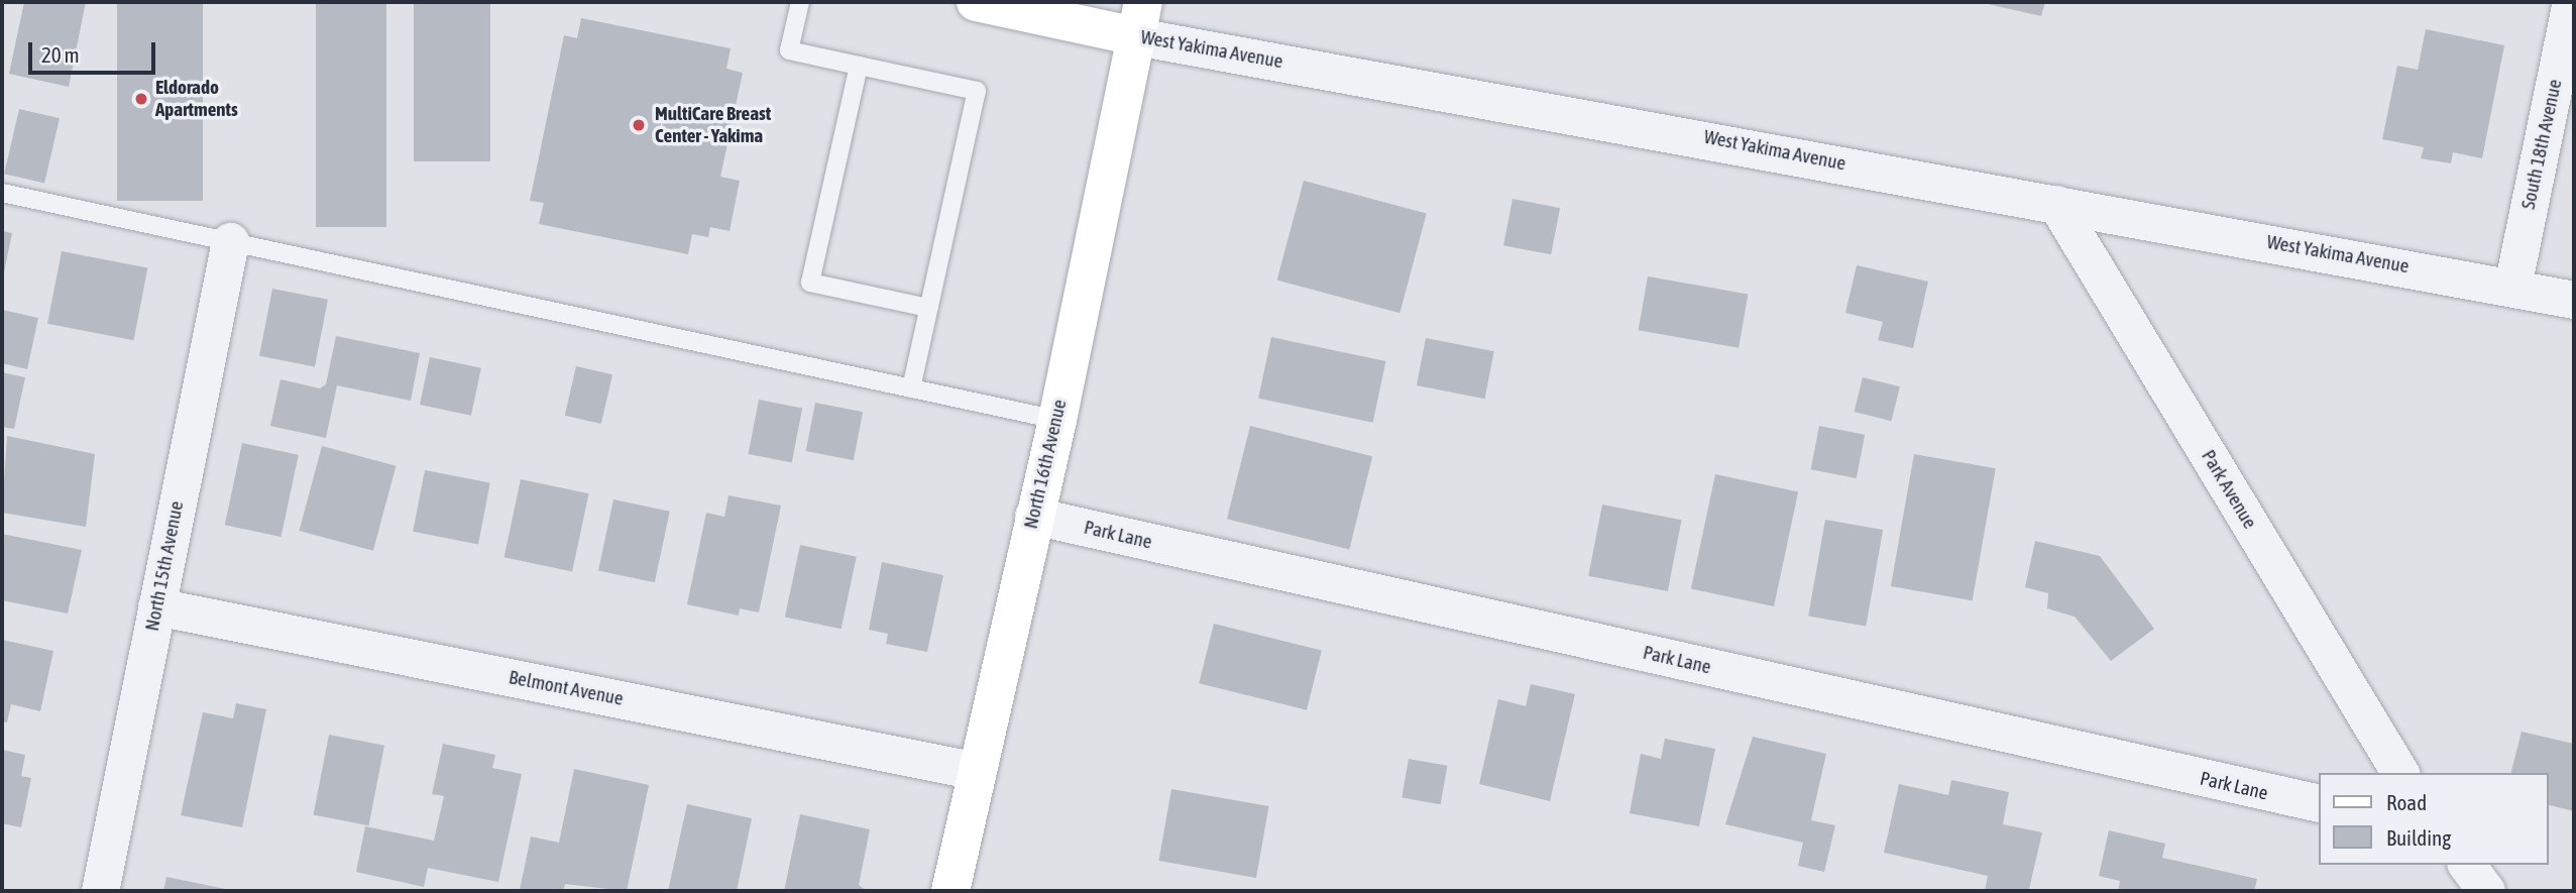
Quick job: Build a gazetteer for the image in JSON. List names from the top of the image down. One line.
{"streets":{"main road":["West Yakima Avenue","North 16th Avenue"],"street":["South 18th Avenue","Park Avenue","Park Lane","North 15th Avenue","Belmont Avenue"]},"crossings":[["West Yakima Avenue","South 18th Avenue"],["West Yakima Avenue","North 16th Avenue"],["West Yakima Avenue","Park Avenue"],["North 16th Avenue","Park Lane"],["North 16th Avenue","Belmont Avenue"],["North 15th Avenue","Belmont Avenue"]],"places":["Eldorado Apartments","MultiCare Breast Center - Yakima"],"legend":["Road","Building"],"scale_bar":"20 m"}
